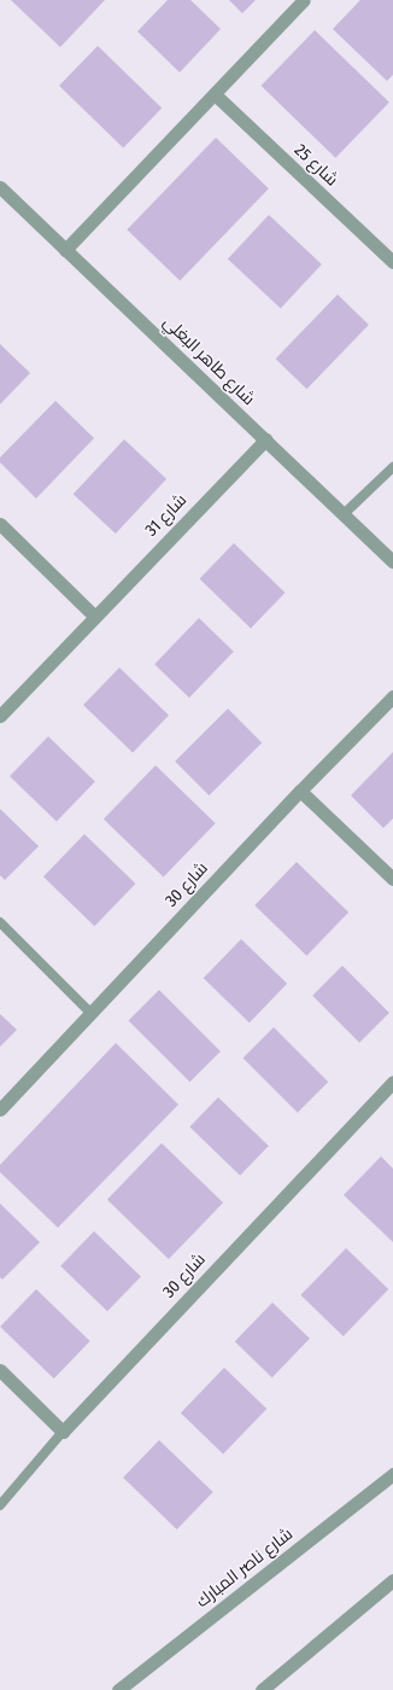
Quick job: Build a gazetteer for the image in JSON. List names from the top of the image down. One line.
{"streets":{"street":["شارع 25","شارع طاهر البغلي","شارع 31","شارع 30","شارع ناصر المبارك"]},"crossings":[["شارع طاهر البغلي","شارع 31"]]}
